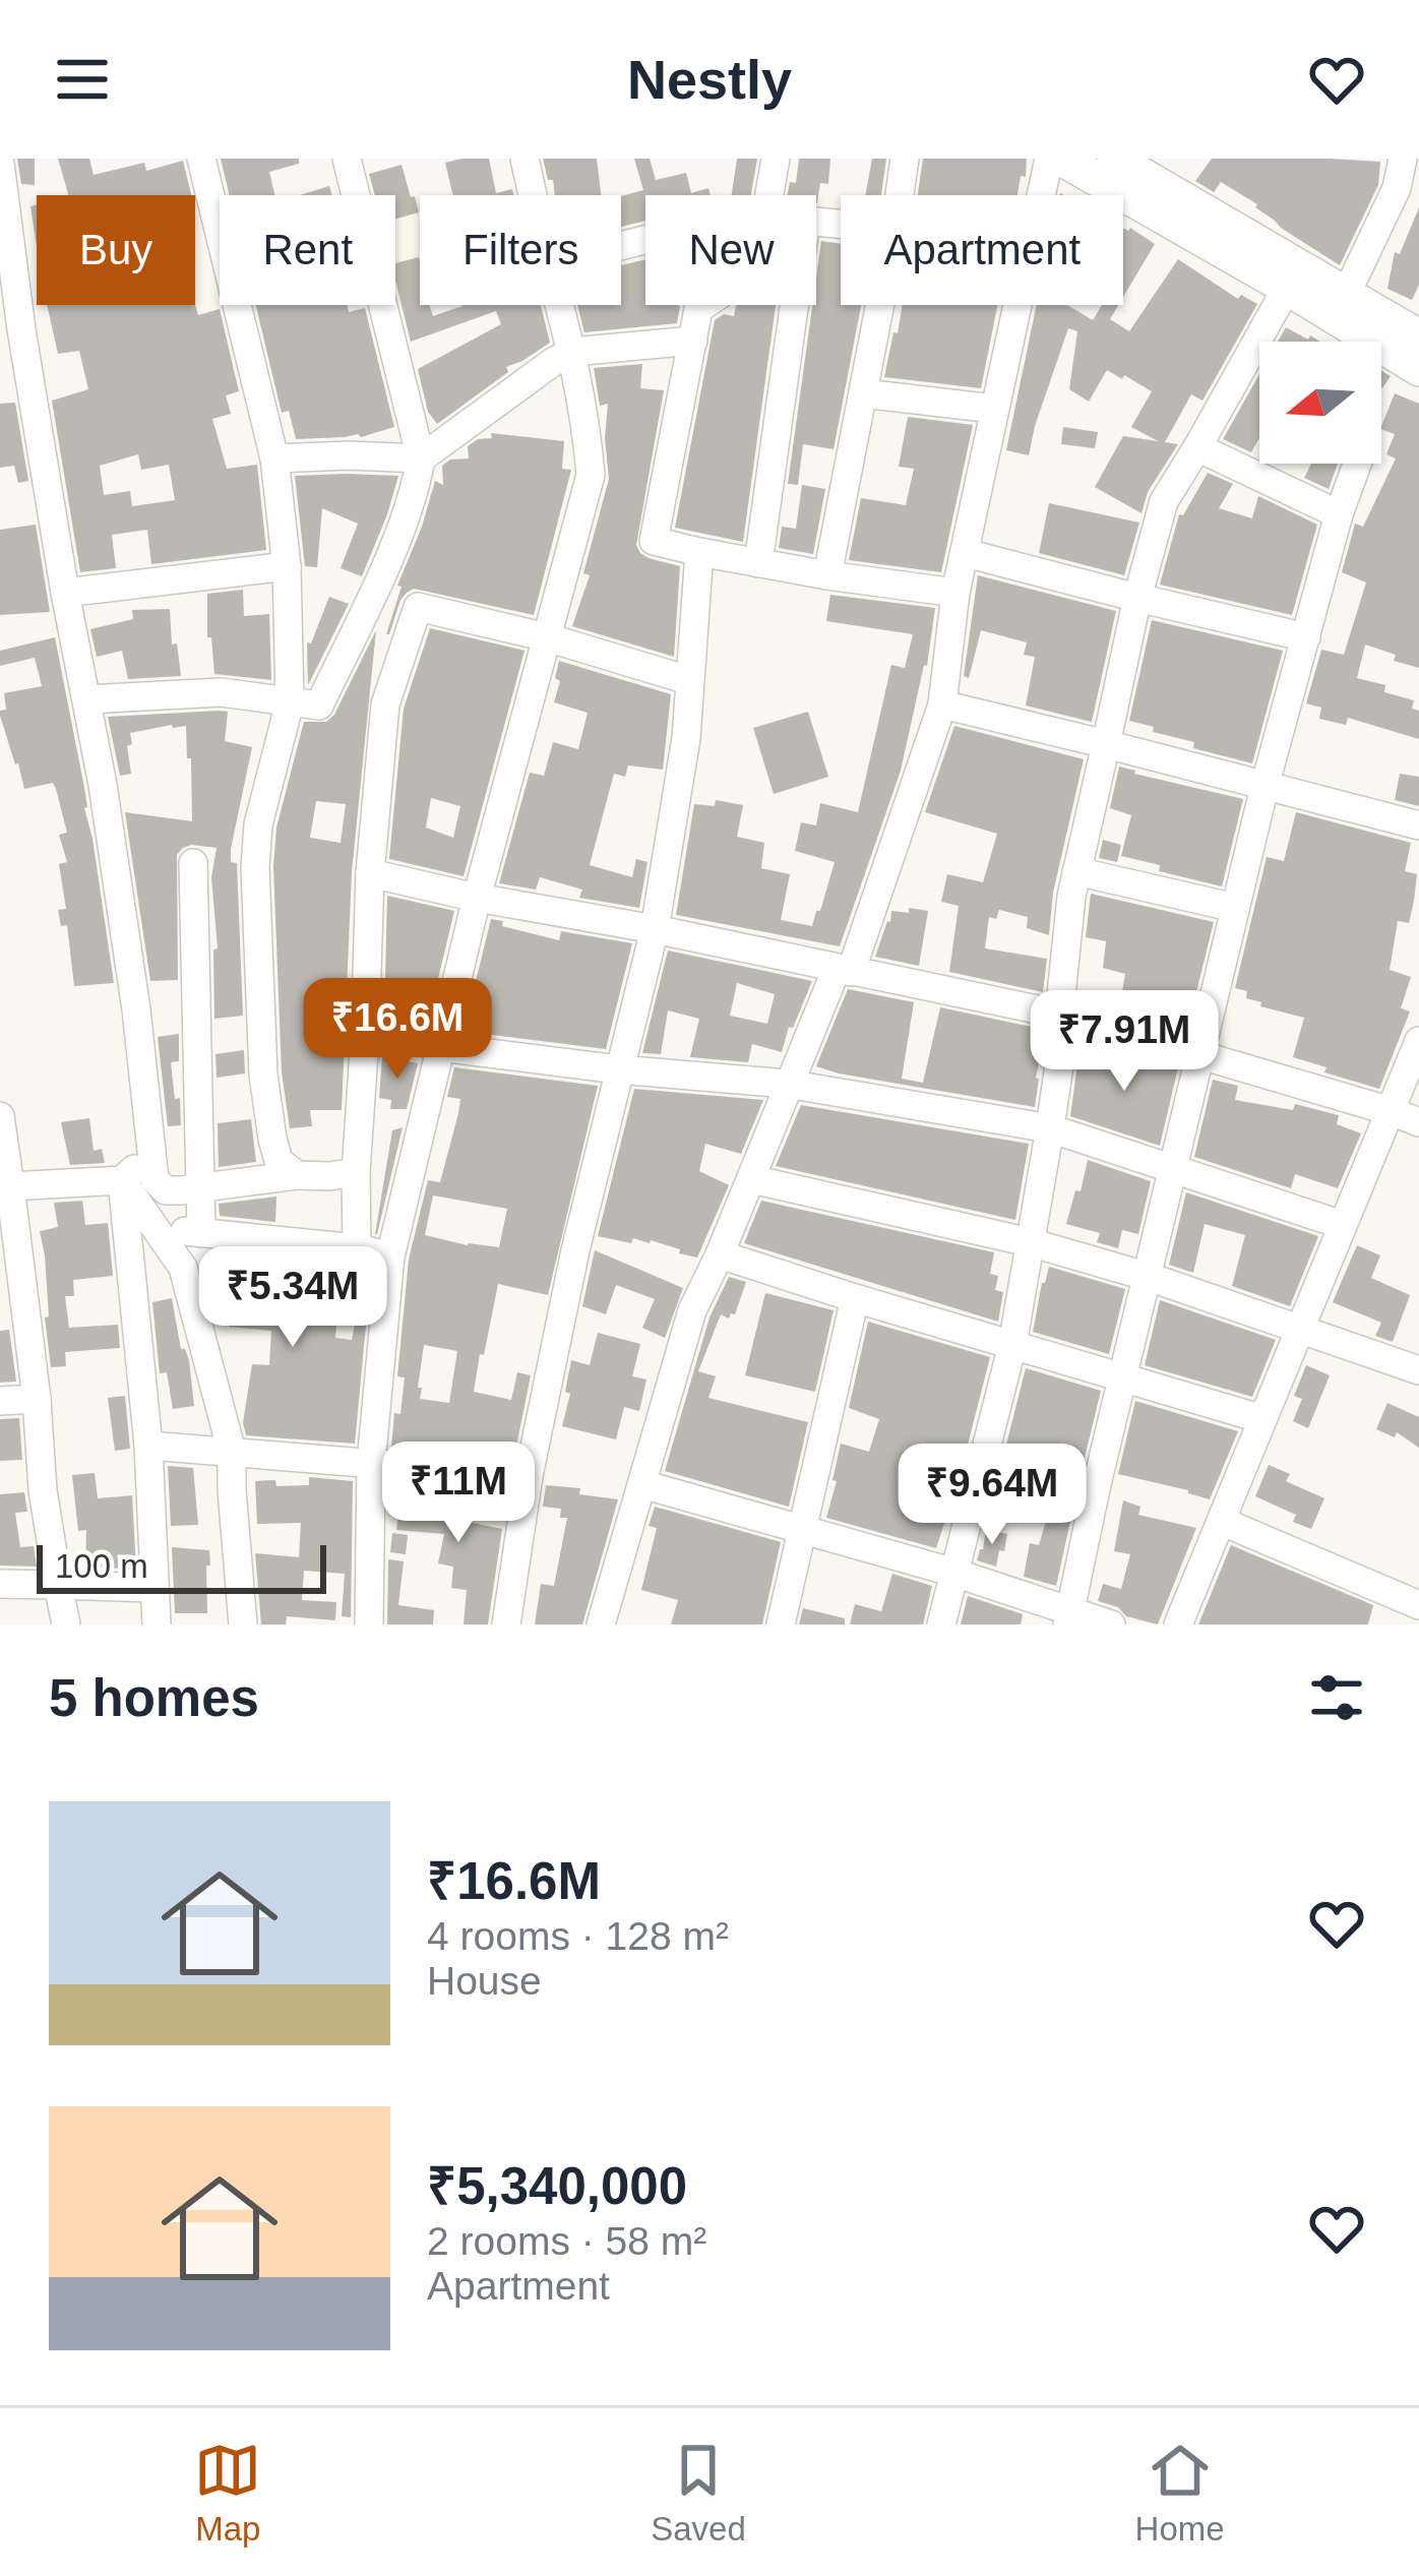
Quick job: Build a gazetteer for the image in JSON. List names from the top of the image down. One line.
{"scale_bar":"100 m","north":"left","page":{"header":"Nestly","chip":["Buy","Rent","Filters","New","Apartment"],"price":["₹16.6M","₹7.91M","₹5.34M","₹11M","₹9.64M"],"scale":"100 m","heading":"5 homes","list":[{"name":"₹16.6M","note":"4 rooms · 128 m² · House"},{"name":"₹5,340,000","note":"2 rooms · 58 m² · Apartment"}],"tabs":["Map","Saved","Home"]}}
